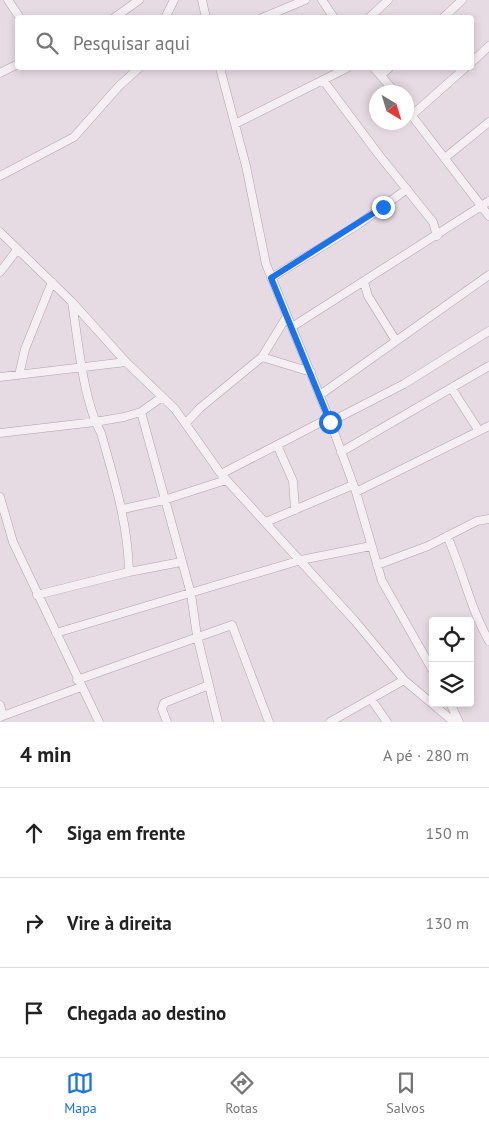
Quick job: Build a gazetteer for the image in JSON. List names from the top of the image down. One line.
{"north":"bottom right","page":{"search":"Pesquisar aqui","heading":["4 min","A pé · 280 m"],"list":[["Siga em frente","150 m"],["Vire à direita","130 m"],"Chegada ao destino"],"nav":["Mapa","Rotas","Salvos"]}}
